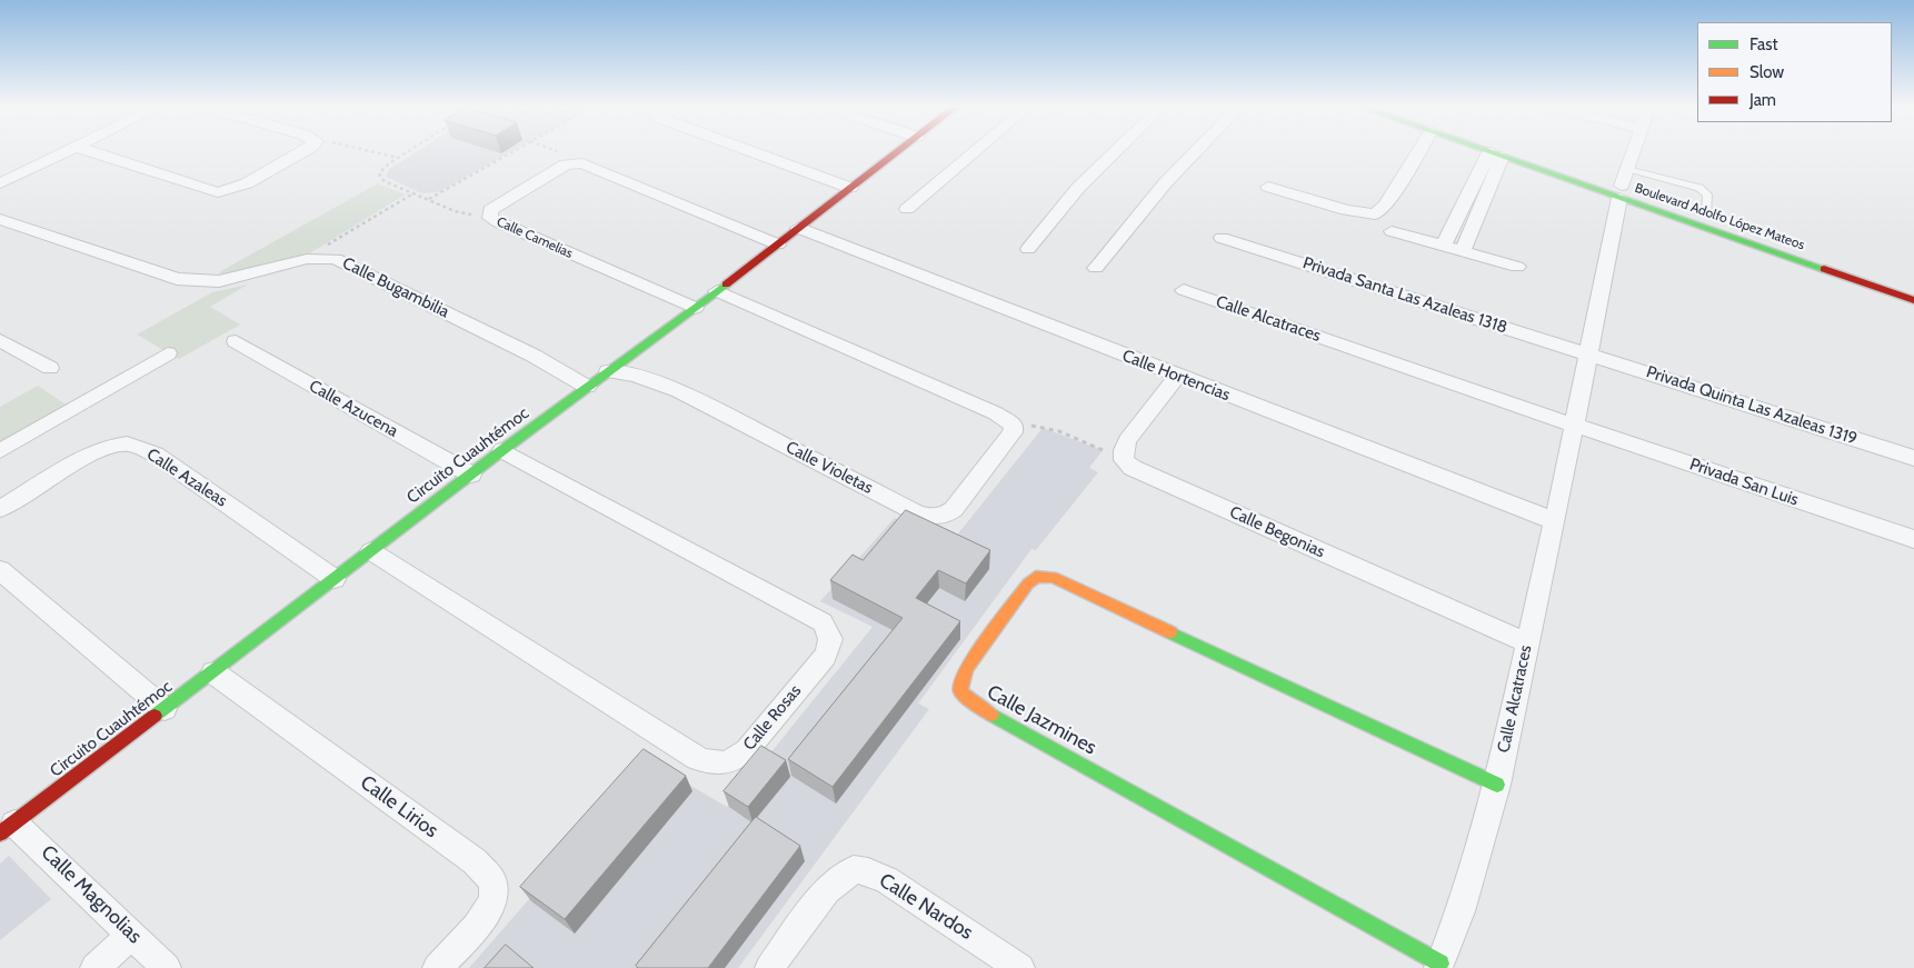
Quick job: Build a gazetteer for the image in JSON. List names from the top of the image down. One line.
{"streets":{"street":["Boulevard Adolfo López Mateos","Calle Camelias","Calle Bugambilia","Privada Santa Las Azaleas 1318","Calle Alcatraces","Calle Hortencias","Privada Quinta Las Azaleas 1319","Calle Azucena","Circuito Cuauhtémoc","Calle Violetas","Calle Azaleas","Privada San Luis","Calle Begonias","Calle Rosas","Calle Jazmines","Calle Lirios","Calle Magnolias","Calle Nardos"]},"crossings":[["Boulevard Adolfo López Mateos","Calle Alcatraces"],["Calle Camelias","Circuito Cuauhtémoc"],["Calle Bugambilia","Circuito Cuauhtémoc"],["Privada Santa Las Azaleas 1318","Calle Alcatraces"],["Privada Santa Las Azaleas 1318","Privada Quinta Las Azaleas 1319"],["Calle Alcatraces","Calle Hortencias"],["Calle Alcatraces","Privada Quinta Las Azaleas 1319"],["Calle Alcatraces","Privada San Luis"],["Calle Alcatraces","Calle Begonias"],["Calle Alcatraces","Calle Jazmines"],["Calle Hortencias","Circuito Cuauhtémoc"],["Calle Azucena","Circuito Cuauhtémoc"],["Circuito Cuauhtémoc","Calle Violetas"],["Circuito Cuauhtémoc","Calle Azaleas"],["Circuito Cuauhtémoc","Calle Rosas"],["Circuito Cuauhtémoc","Calle Lirios"],["Circuito Cuauhtémoc","Calle Magnolias"]],"legend":["Fast","Slow","Jam"]}
